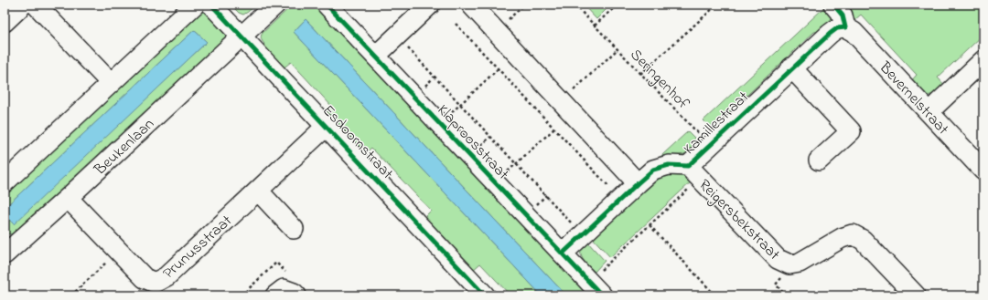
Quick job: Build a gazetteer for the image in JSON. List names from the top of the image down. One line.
{"streets":{"street":["Bevernelstraat","Kamillestraat","Esdoornstraat","Klaproosstraat","Beukenlaan","Reigersbekstraat","Prunusstraat"],"path":["Seringenhof"]},"crossings":[["Seringenhof","Kamillestraat"],["Bevernelstraat","Kamillestraat"],["Kamillestraat","Klaproosstraat"],["Kamillestraat","Reigersbekstraat"],["Esdoornstraat","Beukenlaan"],["Esdoornstraat","Prunusstraat"],["Beukenlaan","Prunusstraat"]]}
